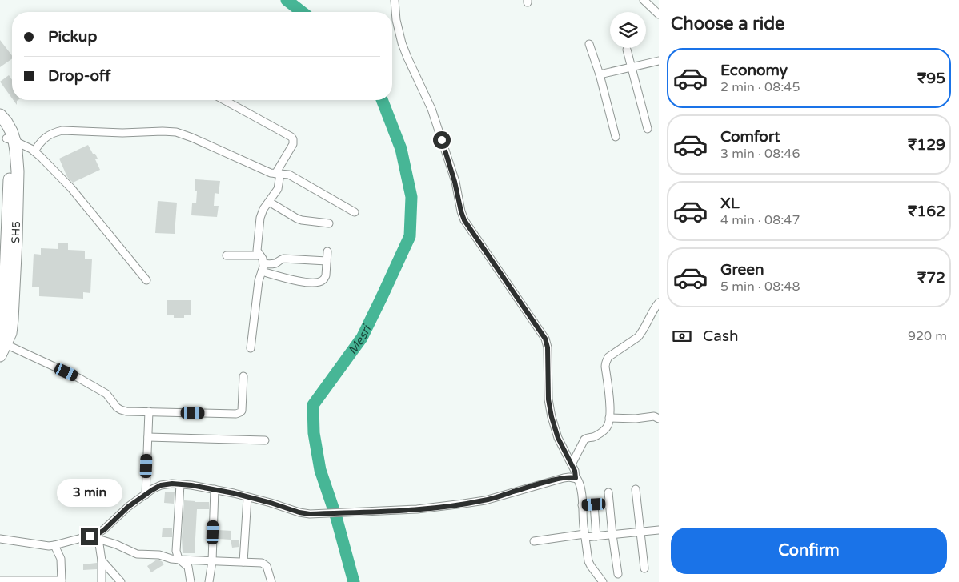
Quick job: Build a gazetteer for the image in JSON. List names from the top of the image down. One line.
{"streets":{"main road":["SH5"]},"water":["Mesri"],"page":{"heading":"Choose a ride","banner":["Pickup","Drop-off"],"list":[{"name":"Economy","note":"2 min · 08:45","value":"₹95"},{"name":"Comfort","note":"3 min · 08:46","value":"₹129"},{"name":"XL","note":"4 min · 08:47","value":"₹162"},{"name":"Green","note":"5 min · 08:48","value":"₹72"}],"pay":["Cash","920 m"],"bubble":"3 min","buttons":"Confirm"}}
